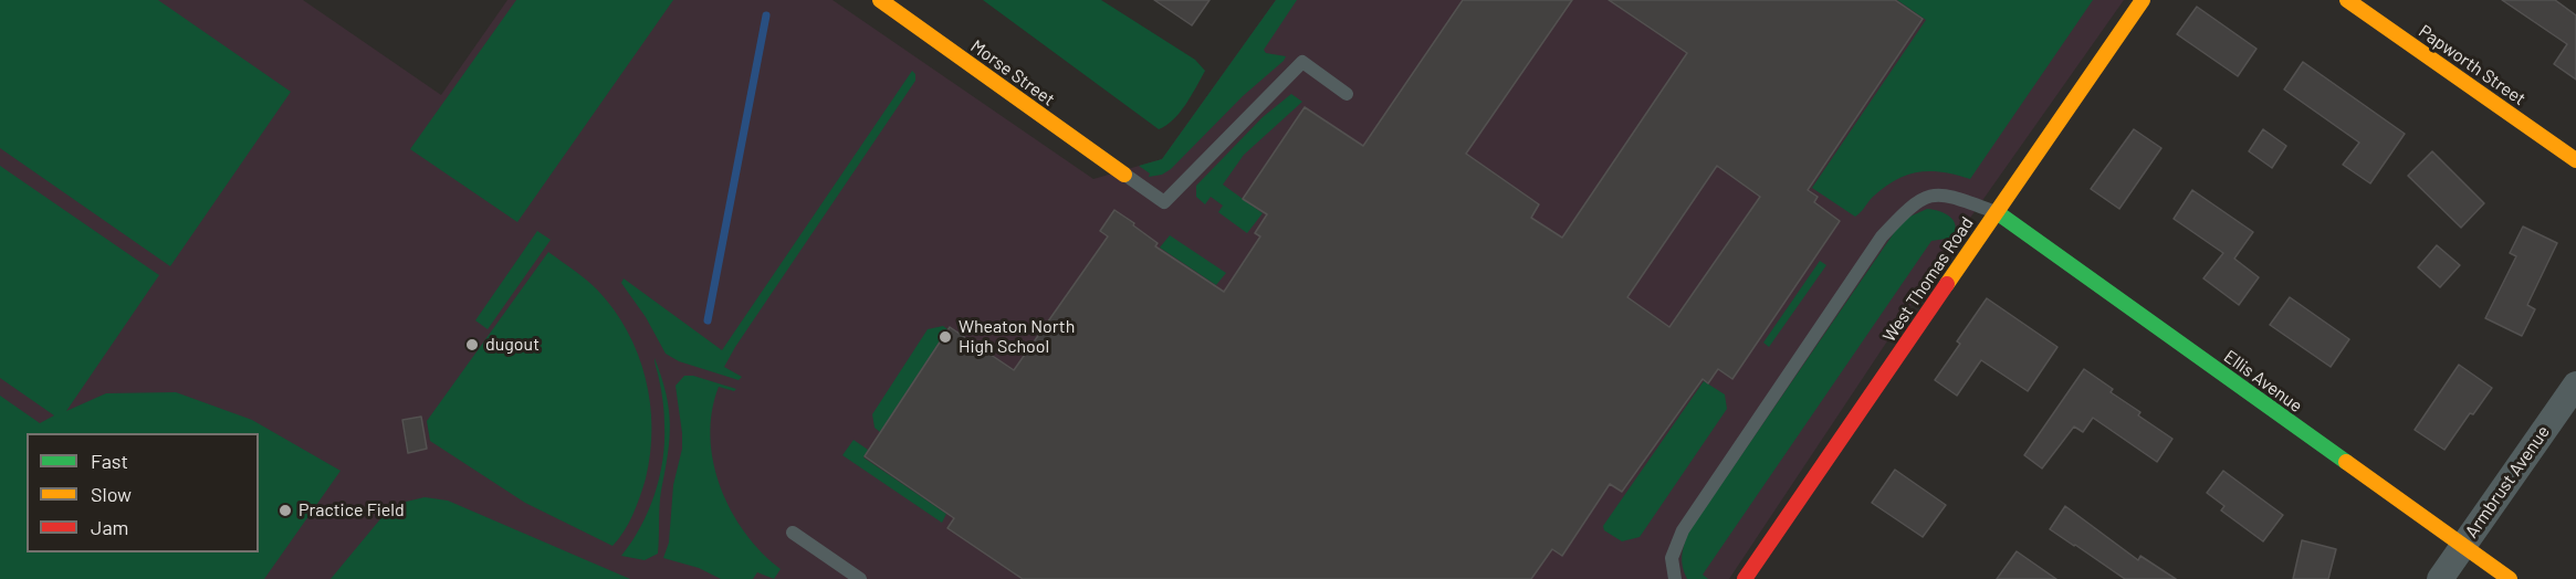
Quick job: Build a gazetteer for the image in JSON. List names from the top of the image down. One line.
{"streets":{"street":["Papworth Street","Morse Street","West Thomas Road","Ellis Avenue","Armbrust Avenue"]},"crossings":[["West Thomas Road","Ellis Avenue"],["Ellis Avenue","Armbrust Avenue"]],"places":["Wheaton North High School","dugout","Practice Field"],"legend":["Fast","Slow","Jam"]}
